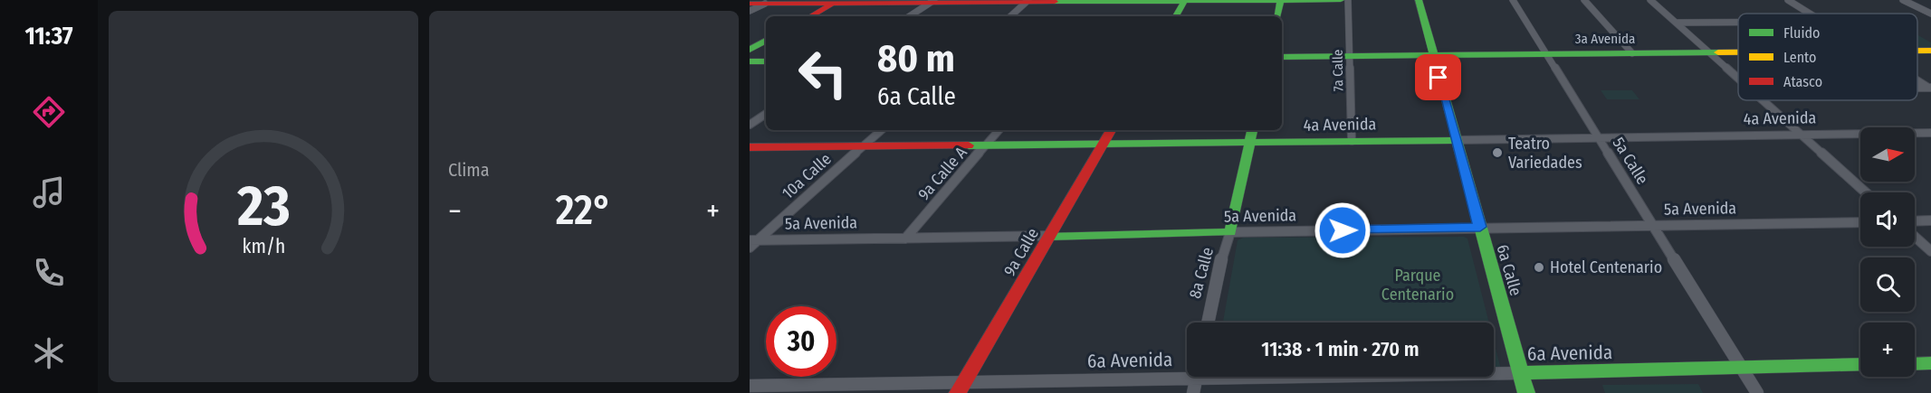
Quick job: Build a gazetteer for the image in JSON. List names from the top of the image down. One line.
{"streets":{"main road":["3a Avenida","4a Avenida","5a Avenida","9a Calle","6a Calle","8a Calle","6a Avenida"],"street":["7a Calle","5a Calle","9a Calle A","10a Calle"]},"crossings":[["3a Avenida","7a Calle"],["3a Avenida","5a Calle"],["3a Avenida","6a Calle"],["7a Calle","4a Avenida"],["4a Avenida","5a Calle"],["4a Avenida","9a Calle A"],["4a Avenida","10a Calle"],["4a Avenida","9a Calle"],["4a Avenida","6a Calle"],["4a Avenida","8a Calle"],["5a Calle","5a Avenida"],["5a Calle","6a Avenida"],["9a Calle A","5a Avenida"],["10a Calle","5a Avenida"],["5a Avenida","9a Calle"],["5a Avenida","6a Calle"],["5a Avenida","8a Calle"],["9a Calle","6a Avenida"],["6a Calle","6a Avenida"]],"parks":["Parque Centenario"],"places":["Teatro Variedades","Hotel Centenario"],"legend":["Fluido","Lento","Atasco"],"north":"right","page":{"tabs":"11:37","tile":"Clima","turn":["80 m","6a Calle"],"map_buttons":"+","heat":["−","22°","+"],"limit":"30","trip":"11:38 · 1 min · 270 m","gauge":["23","km/h"]}}
